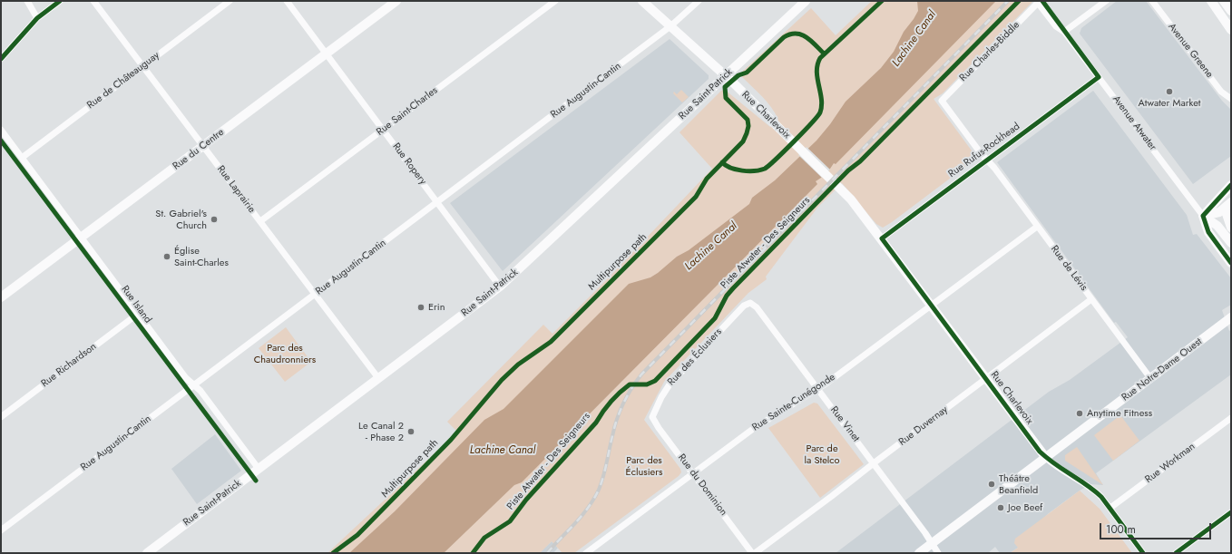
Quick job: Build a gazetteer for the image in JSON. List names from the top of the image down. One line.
{"streets":{"main road":["Rue Saint-Patrick","Rue Charlevoix","Avenue Atwater","Rue du Centre","Rue Notre-Dame Ouest"],"street":["Avenue Greene","Rue Charles-Biddle","Rue de Châteauguay","Rue Augustin-Cantin","Rue Saint-Charles","Rue Rufus-Rockhead","Rue Ropery","Rue Laprairie","Rue de Lévis","Rue Island","Rue des Éclusiers","Rue Richardson","Rue Sainte-Cunégonde","Rue Vinet","Rue Duvernay","Rue Workman","Rue du Dominion"],"cycle path":["Piste Atwater - Des Seigneurs","Multipurpose path"]},"crossings":[["Rue Charles-Biddle","Avenue Atwater"],["Rue Charles-Biddle","Rue de Lévis"],["Rue de Châteauguay","Rue Laprairie"],["Rue de Châteauguay","Rue Island"],["Rue Augustin-Cantin","Rue Charlevoix"],["Rue Augustin-Cantin","Rue Ropery"],["Rue Augustin-Cantin","Rue Laprairie"],["Rue Augustin-Cantin","Rue Island"],["Rue Saint-Patrick","Rue Charlevoix"],["Rue Saint-Patrick","Rue Ropery"],["Rue Saint-Patrick","Rue Laprairie"],["Rue Saint-Patrick","Rue Island"],["Rue Saint-Charles","Rue Ropery"],["Rue Saint-Charles","Rue Laprairie"],["Rue Charlevoix","Rue Rufus-Rockhead"],["Rue Charlevoix","Rue Notre-Dame Ouest"],["Rue Charlevoix","Rue Sainte-Cunégonde"],["Rue Charlevoix","Rue Duvernay"],["Rue Charlevoix","Rue Workman"],["Avenue Atwater","Rue Rufus-Rockhead"],["Rue du Centre","Rue Ropery"],["Rue du Centre","Rue Laprairie"],["Rue du Centre","Rue Island"],["Rue Rufus-Rockhead","Rue de Lévis"],["Rue de Lévis","Rue Notre-Dame Ouest"],["Rue de Lévis","Rue Sainte-Cunégonde"],["Rue de Lévis","Rue Duvernay"],["Rue Island","Rue Richardson"],["Rue des Éclusiers","Rue Vinet"],["Rue des Éclusiers","Rue du Dominion"],["Rue Notre-Dame Ouest","Rue Vinet"],["Rue Sainte-Cunégonde","Rue Vinet"],["Rue Sainte-Cunégonde","Rue du Dominion"],["Rue Vinet","Rue Duvernay"]],"water":["Lachine Canal"],"parks":["Parc des Chaudronniers","Parc de la Stelco","Parc des Éclusiers"],"places":["Atwater Market","St. Gabriel's Church","Église Saint-Charles","Erin","Anytime Fitness","Le Canal 2 - Phase 2","Théâtre Beanfield","Joe Beef"],"scale_bar":"100 m"}
